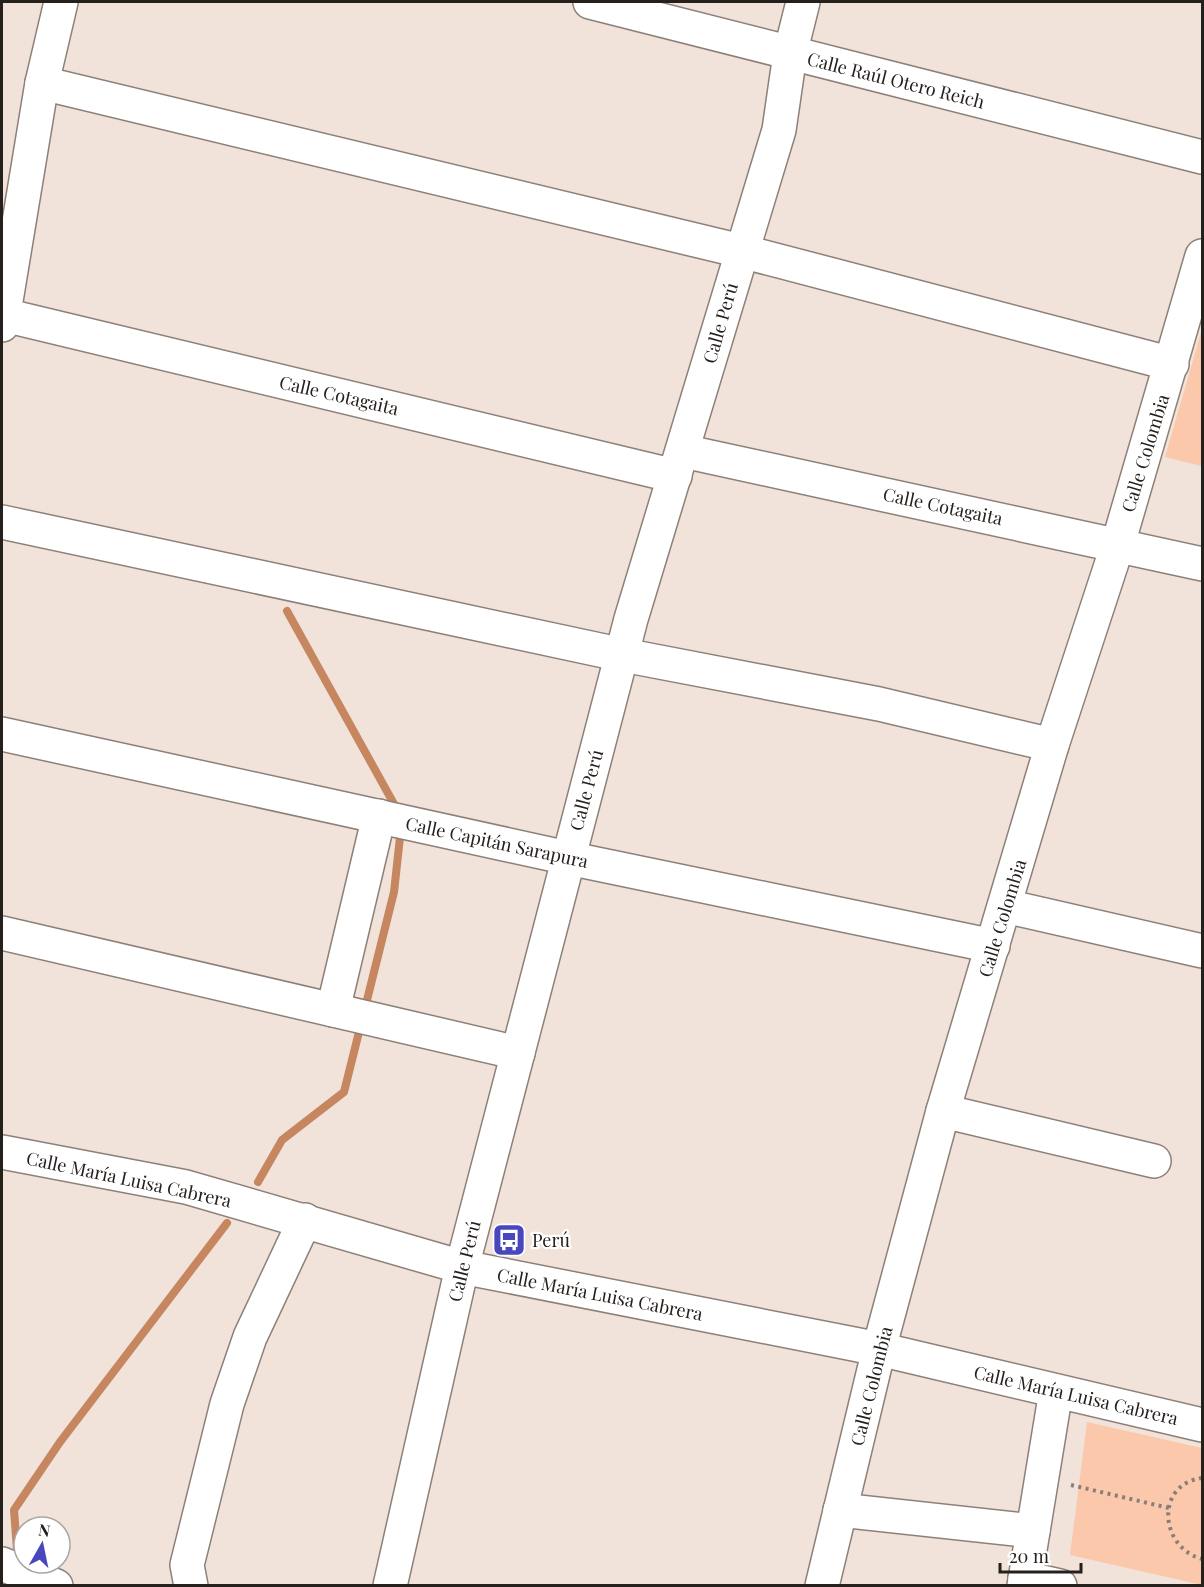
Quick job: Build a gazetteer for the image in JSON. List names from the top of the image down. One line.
{"streets":{"street":["Calle Raúl Otero Reich","Calle Perú","Calle Cotagaita","Calle Colombia","Calle Capitán Sarapura","Calle María Luisa Cabrera"]},"crossings":[["Calle Raúl Otero Reich","Calle Perú"],["Calle Perú","Calle Cotagaita"],["Calle Perú","Calle Capitán Sarapura"],["Calle Perú","Calle María Luisa Cabrera"],["Calle Cotagaita","Calle Colombia"],["Calle Colombia","Calle Capitán Sarapura"],["Calle Colombia","Calle María Luisa Cabrera"]],"places":{"bus stop":["Perú"]},"scale_bar":"20 m","north":"top"}
